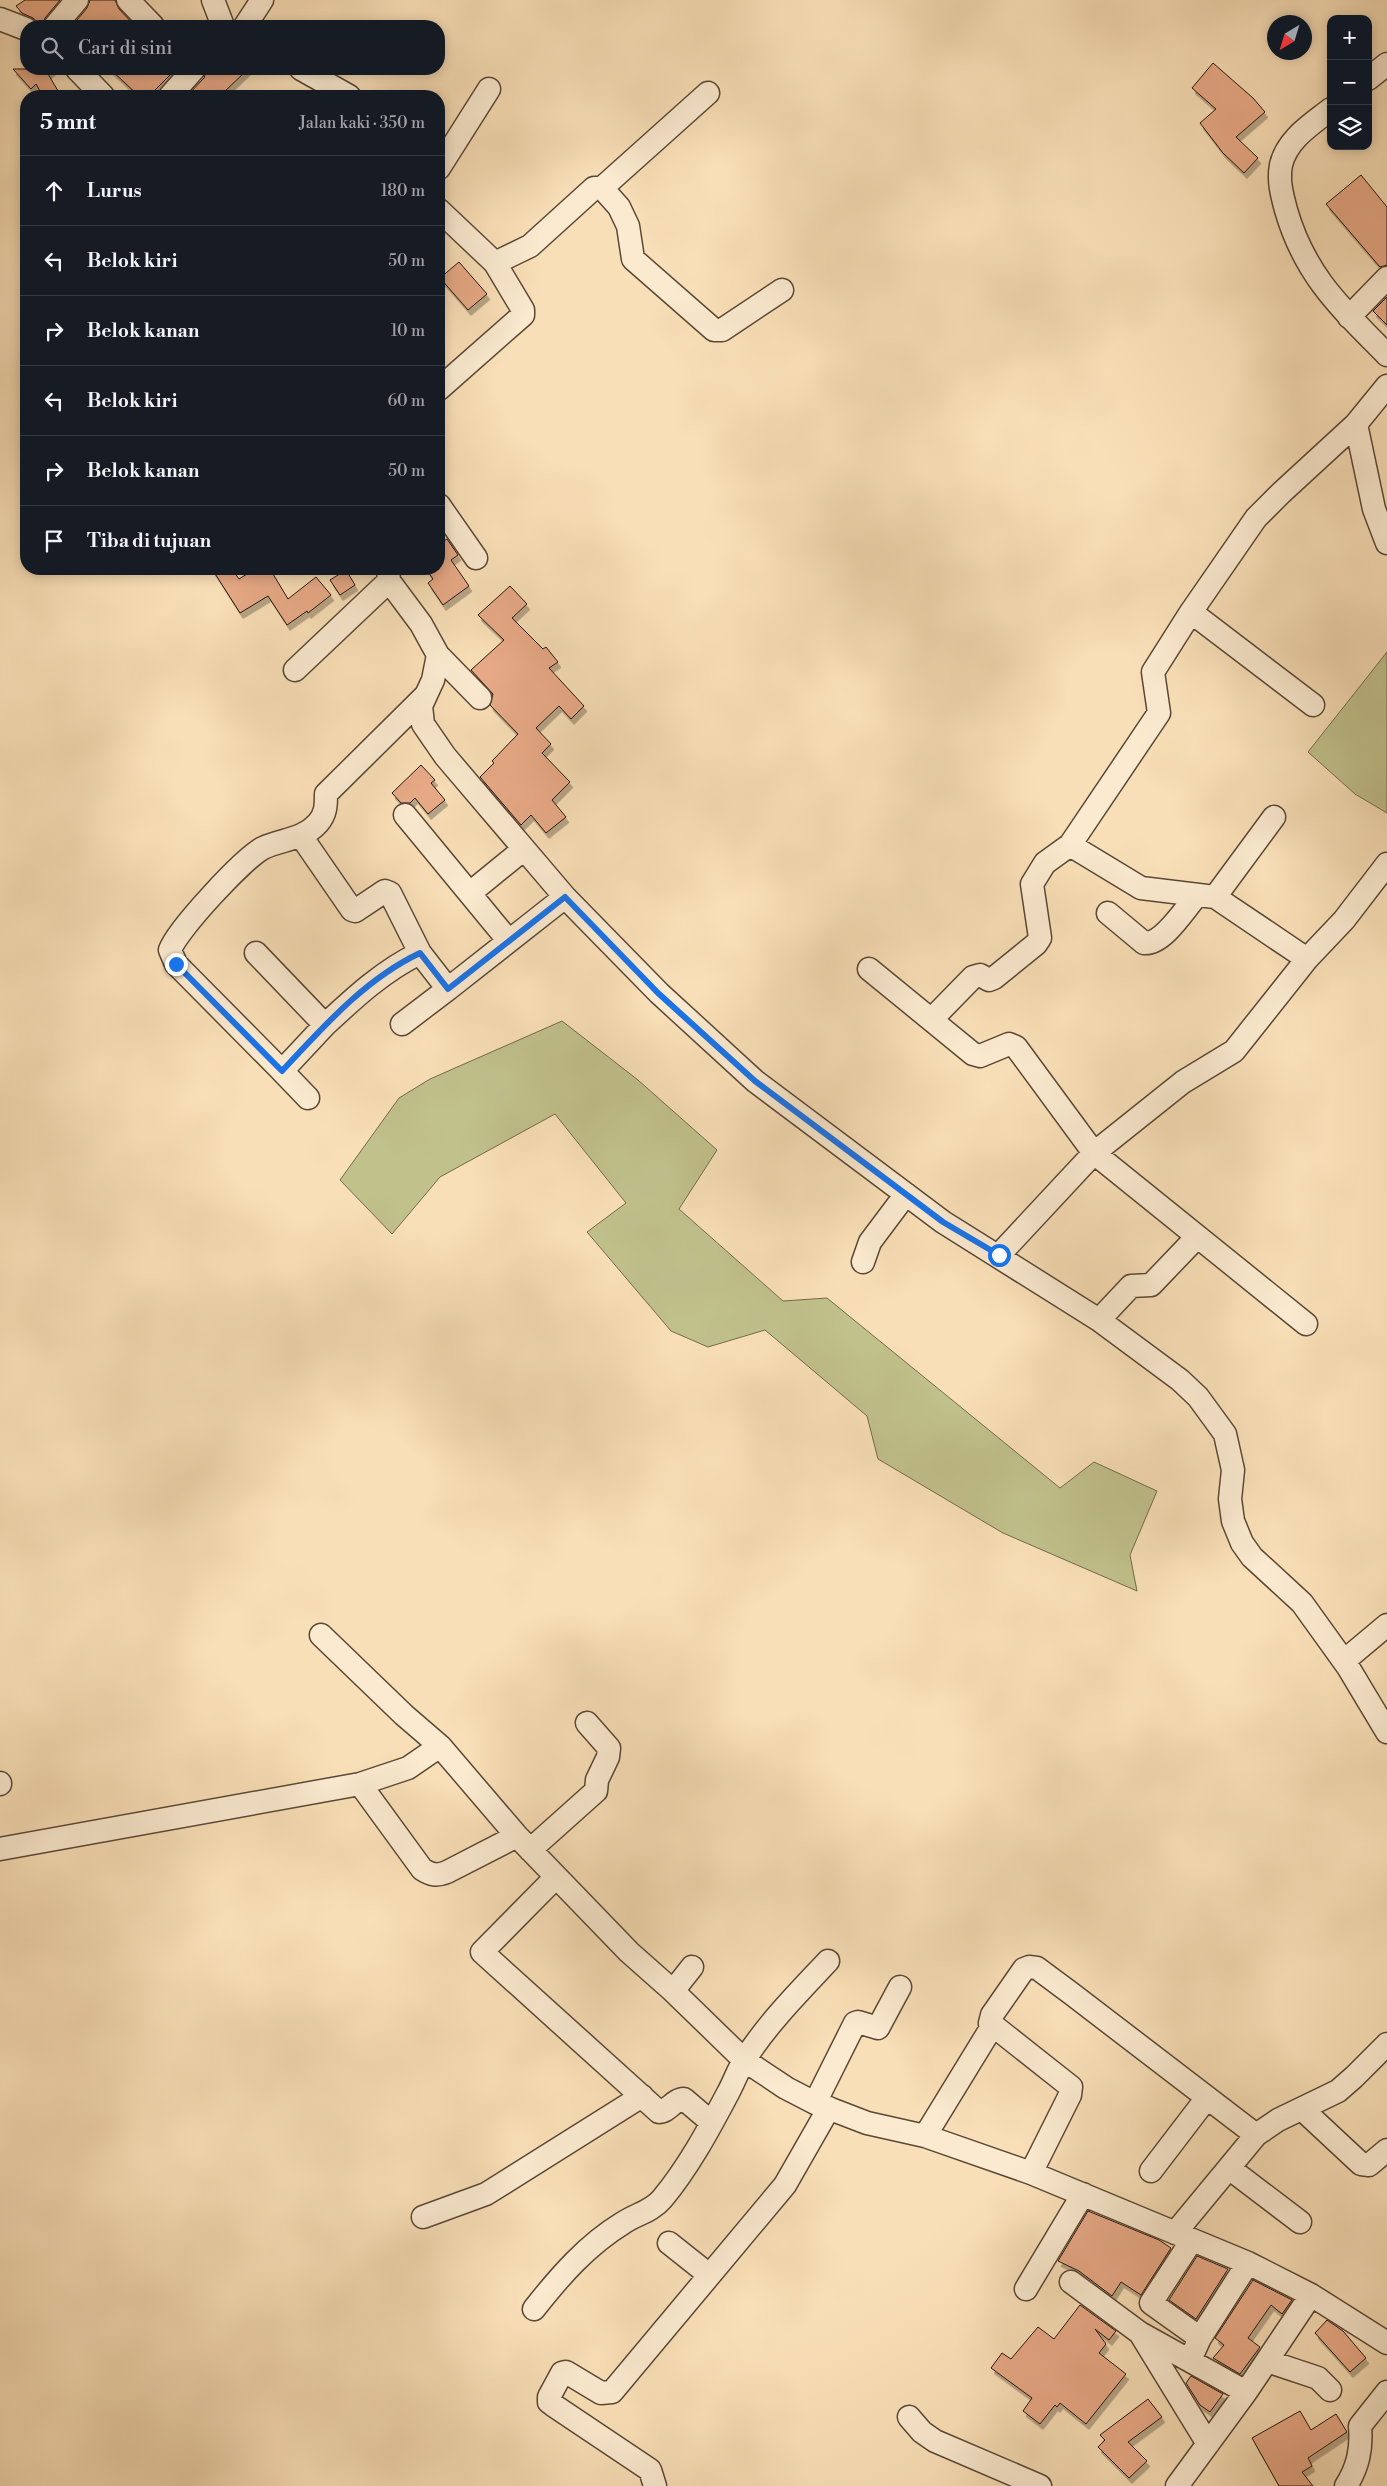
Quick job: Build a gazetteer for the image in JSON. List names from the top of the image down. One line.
{"north":"bottom left","page":{"map_buttons":["+","−"],"search":"Cari di sini","heading":["5 mnt","Jalan kaki · 350 m"],"list":[["Lurus","180 m"],["Belok kiri","50 m"],["Belok kanan","10 m"],["Belok kiri","60 m"],["Belok kanan","50 m"],"Tiba di tujuan"]}}
